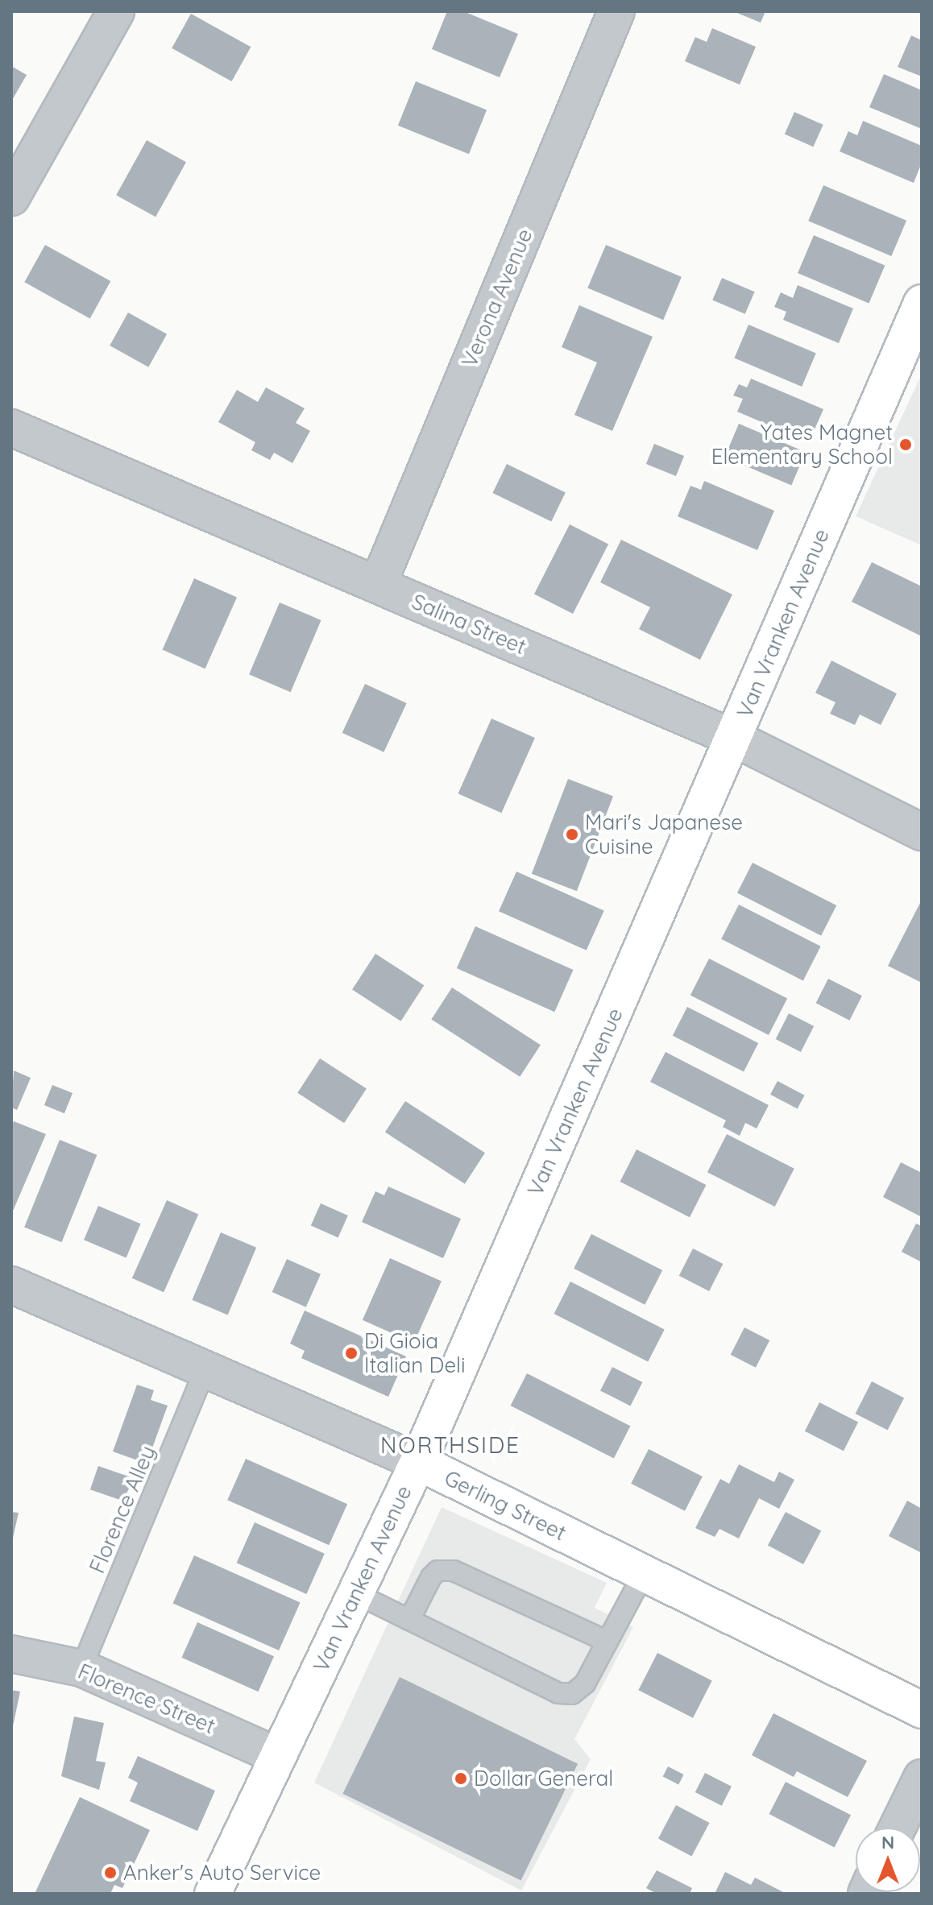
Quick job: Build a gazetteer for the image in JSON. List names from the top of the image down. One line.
{"streets":{"street":["Verona Avenue","Van Vranken Avenue","Salina Street","Gerling Street","Florence Street"],"lane":["Florence Alley"]},"crossings":[["Verona Avenue","Salina Street"],["Van Vranken Avenue","Salina Street"],["Van Vranken Avenue","Gerling Street"],["Van Vranken Avenue","Florence Street"],["Gerling Street","Florence Alley"],["Florence Alley","Florence Street"]],"districts":["NORTHSIDE"],"places":["Yates Magnet Elementary School","Mari's Japanese Cuisine","Di Gioia Italian Deli","Dollar General","Anker's Auto Service"],"north":"top"}
